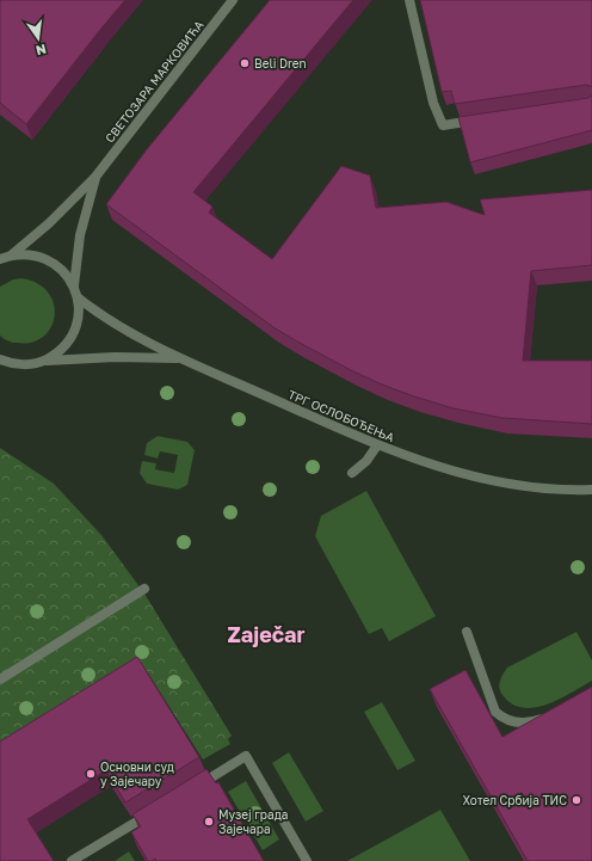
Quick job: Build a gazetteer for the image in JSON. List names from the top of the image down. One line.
{"streets":{"street":["СВЕТОЗАРА МАРКОВИЋА","ТРГ ОСЛОБОЂЕЊА"]},"districts":["Zaječar"],"places":["Beli Dren","Основни суд у Зајечару","Хотел Србија ТИС","Музеј града Зајечара"],"north":"bottom"}
